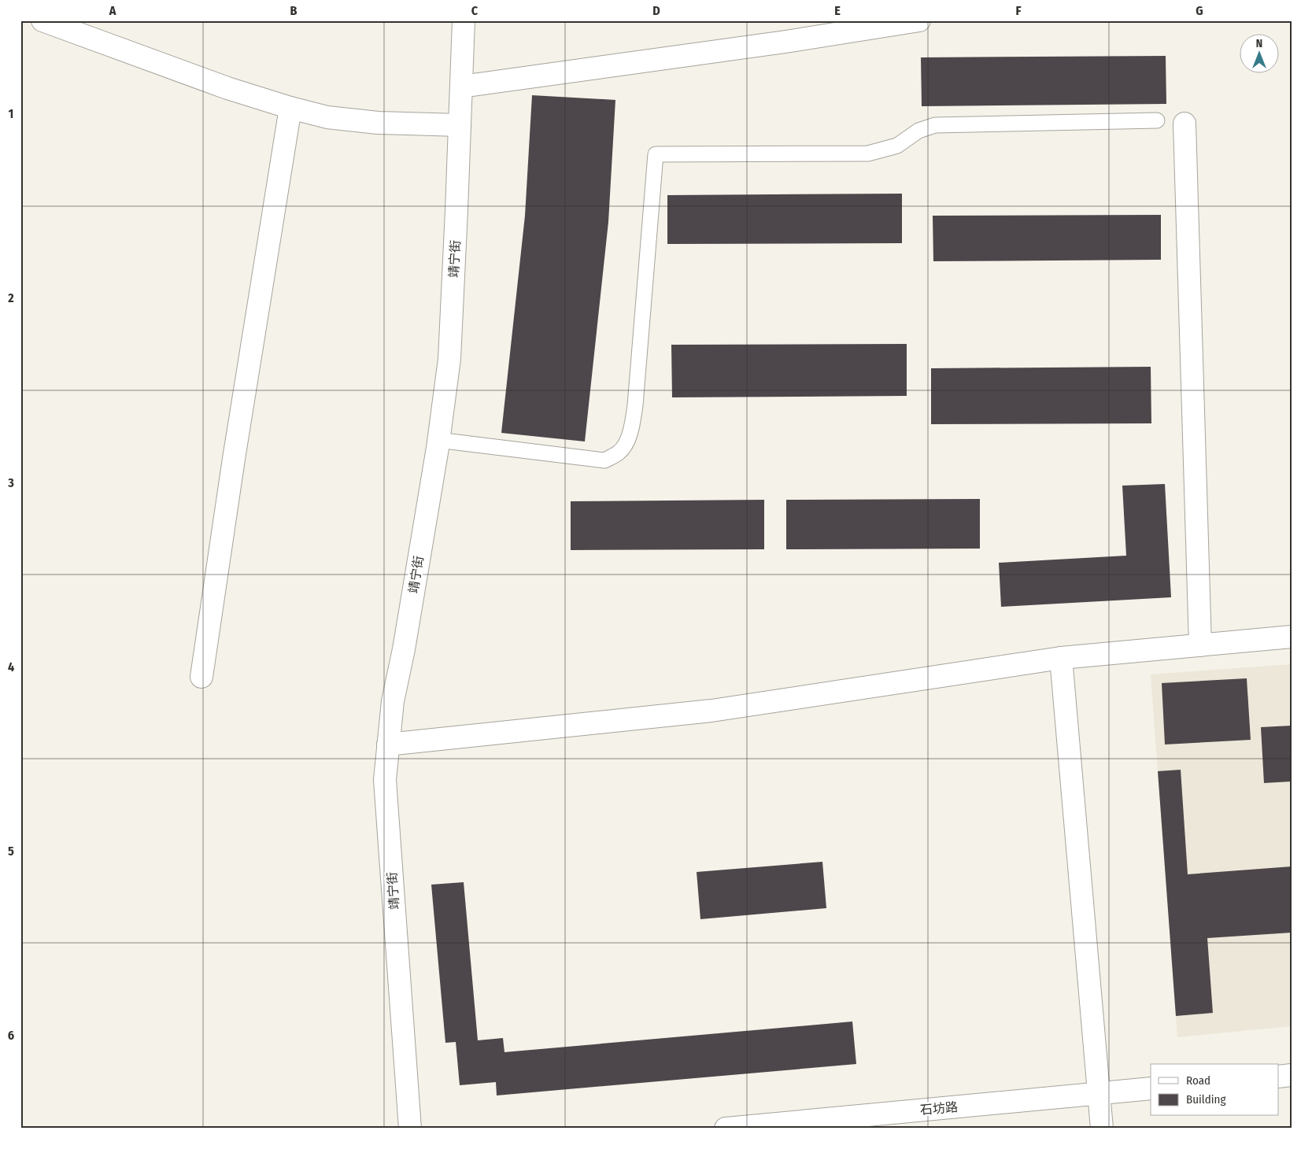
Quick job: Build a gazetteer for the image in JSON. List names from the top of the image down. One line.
{"streets":{"street":["靖宁街","石坊路"]},"legend":["Road","Building"],"north":"top","grid":{"columns":["A","B","C","D","E","F","G"],"rows":["1","2","3","4","5","6"]}}
